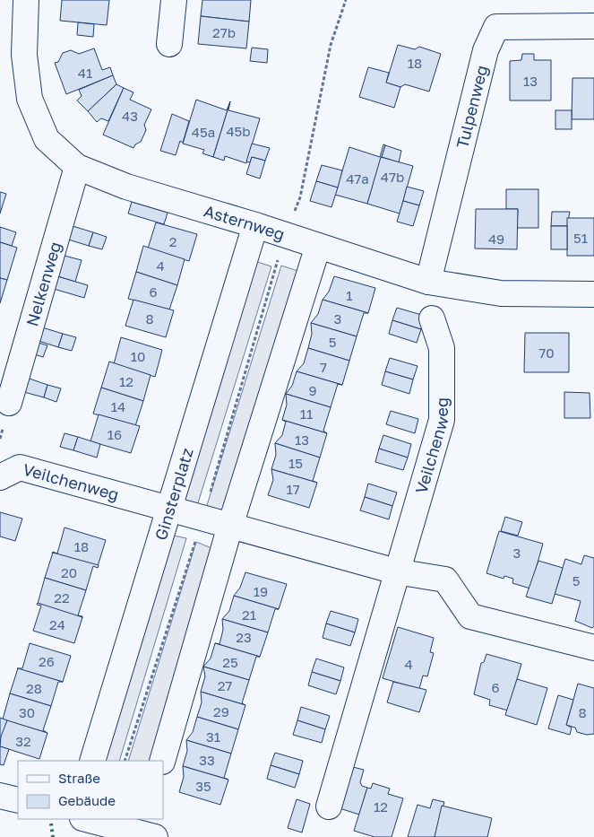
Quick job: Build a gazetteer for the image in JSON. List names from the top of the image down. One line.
{"streets":{"street":["Tulpenweg","Asternweg","Nelkenweg","Veilchenweg","Ginsterplatz"]},"crossings":[["Tulpenweg","Asternweg"],["Asternweg","Nelkenweg"],["Asternweg","Ginsterplatz"],["Veilchenweg","Ginsterplatz"]],"house_numbers":["27b","18","41","13","43","45b","45a","47b","47a","51","49","2","4","6","1","8","3","5","70","10","7","12","9","14","11","16","13","15","17","18","3","20","5","19","22","21","24","23","26","25","4","27","6","28","29","30","8","31","32","33","35","12"],"legend":["Straße","Gebäude"]}
